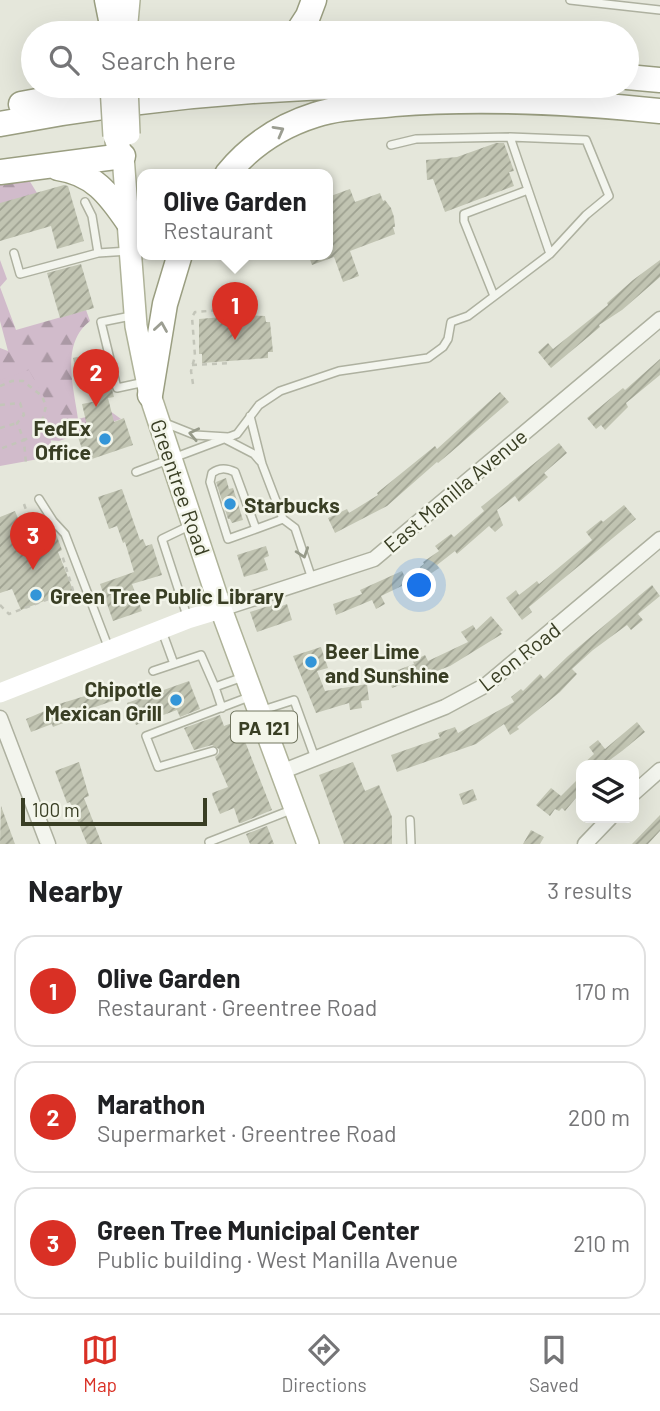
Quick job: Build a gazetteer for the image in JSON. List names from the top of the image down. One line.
{"streets":{"main road":["Greentree Road","PA 121"],"street":["East Manilla Avenue","Leon Road"]},"crossings":[["Greentree Road","East Manilla Avenue"],["Greentree Road","Leon Road"]],"places":["FedEx Office","Starbucks","Green Tree Public Library","Beer Lime and Sunshine","Chipotle Mexican Grill"],"scale_bar":"100 m","page":{"search":"Search here","popup":["Olive Garden","Restaurant"],"pins":["1","2","3"],"scale":"100 m","heading":["Nearby","3 results"],"list":[{"mark":"1","name":"Olive Garden","note":"Restaurant · Greentree Road","value":"170 m"},{"mark":"2","name":"Marathon","note":"Supermarket · Greentree Road","value":"200 m"},{"mark":"3","name":"Green Tree Municipal Center","note":"Public building · West Manilla Avenue","value":"210 m"}],"nav":["Map","Directions","Saved"]}}
